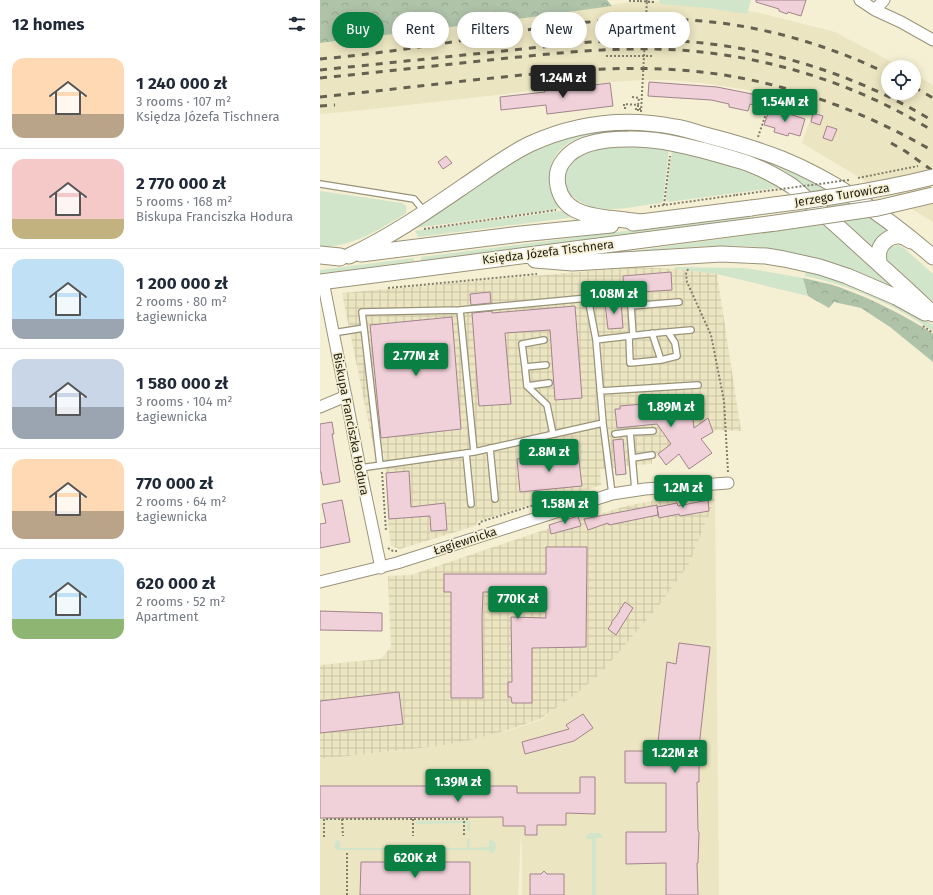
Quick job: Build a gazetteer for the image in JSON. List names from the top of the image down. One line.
{"streets":{"main road":["Jerzego Turowicza","Księdza Józefa Tischnera"],"street":["Biskupa Franciszka Hodura","Łagiewnicka"]},"crossings":[["Jerzego Turowicza","Księdza Józefa Tischnera"],["Księdza Józefa Tischnera","Biskupa Franciszka Hodura"],["Biskupa Franciszka Hodura","Łagiewnicka"]],"page":{"heading":"12 homes","chip":["Buy","Rent","Filters","New","Apartment"],"list":[{"name":"1 240 000 zł","note":"3 rooms · 107 m² · Księdza Józefa Tischnera"},{"name":"2 770 000 zł","note":"5 rooms · 168 m² · Biskupa Franciszka Hodura"},{"name":"1 200 000 zł","note":"2 rooms · 80 m² · Łagiewnicka"},{"name":"1 580 000 zł","note":"3 rooms · 104 m² · Łagiewnicka"},{"name":"770 000 zł","note":"2 rooms · 64 m² · Łagiewnicka"},{"name":"620 000 zł","note":"2 rooms · 52 m² · Apartment"}],"price":["1.24M zł","1.54M zł","1.08M zł","2.77M zł","1.89M zł","2.8M zł","1.2M zł","1.58M zł","770K zł","1.22M zł","1.39M zł","620K zł"]}}
